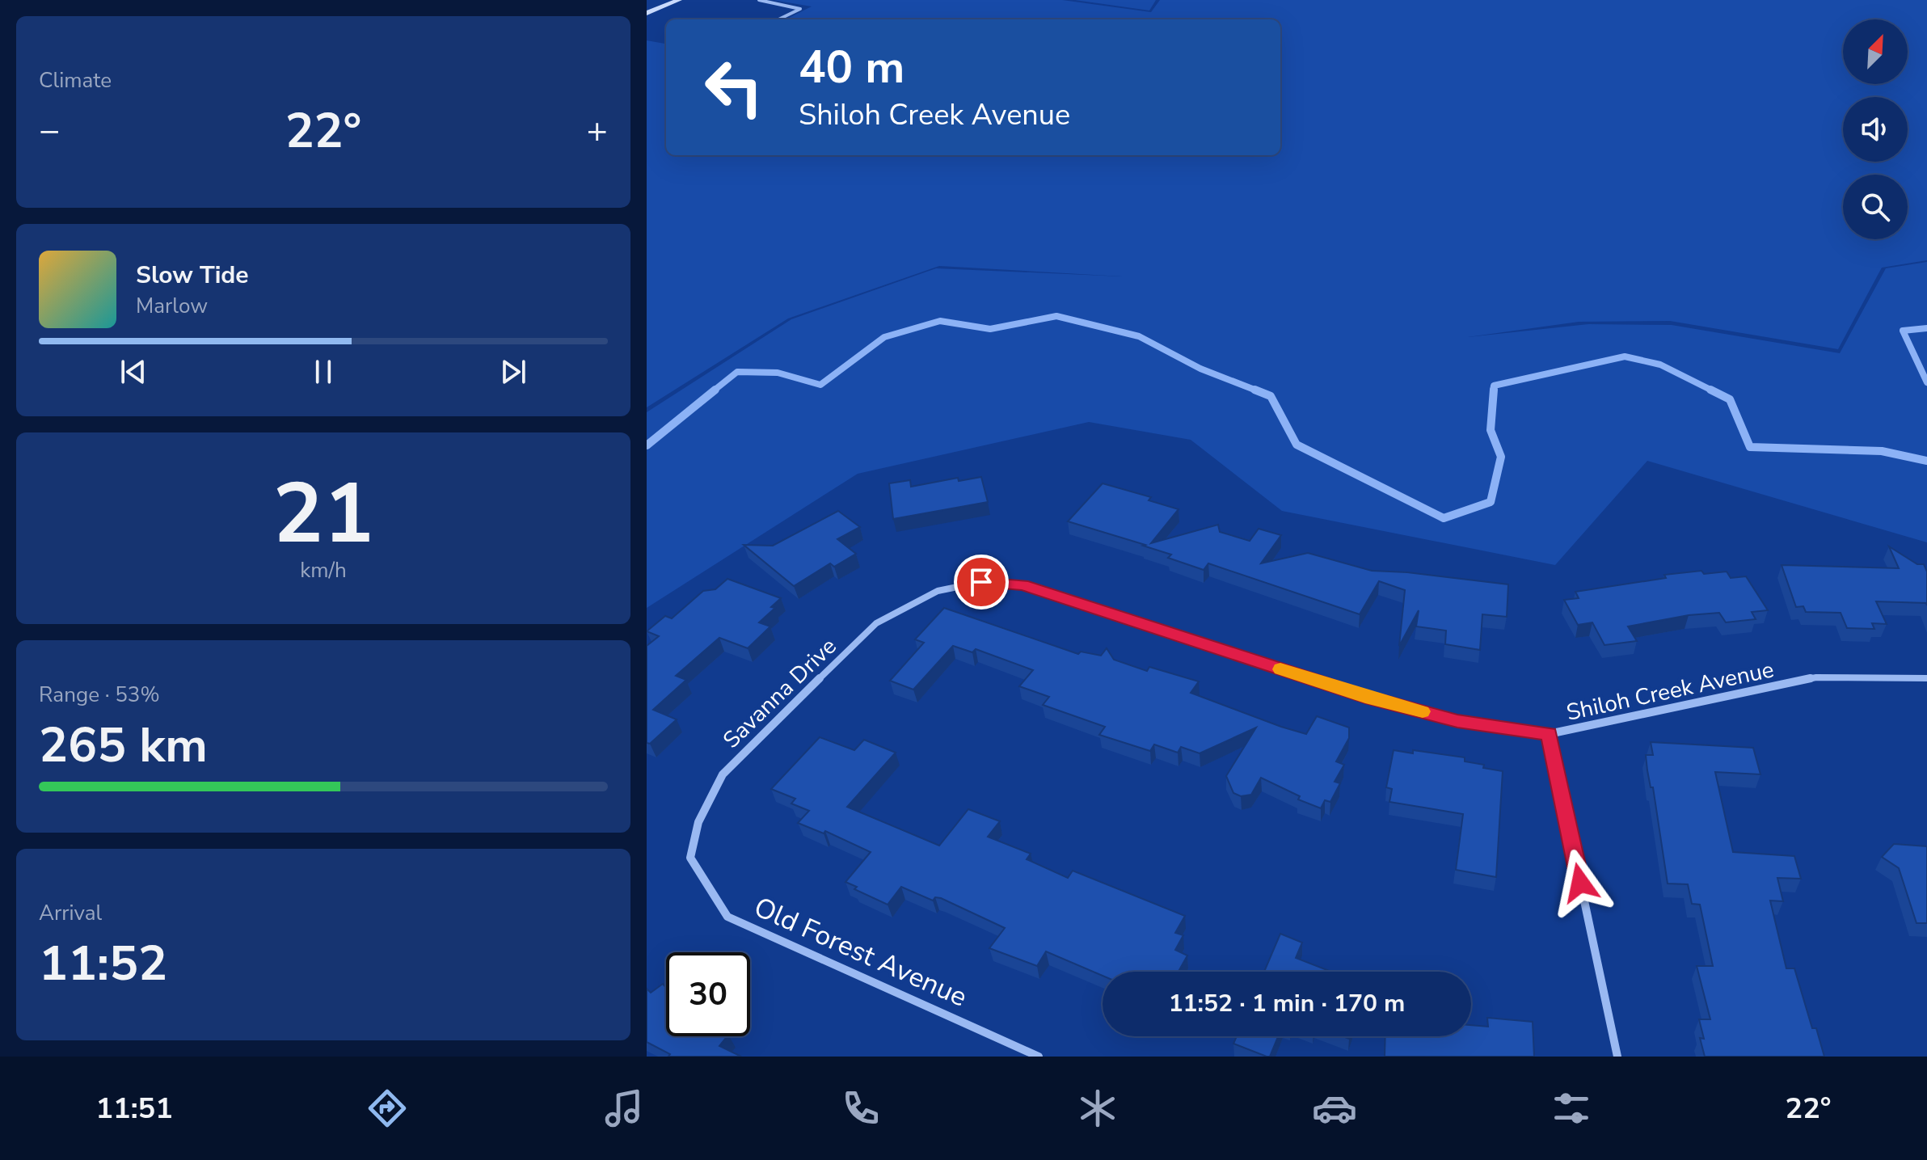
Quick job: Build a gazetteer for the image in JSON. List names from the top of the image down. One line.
{"streets":{"street":["Shiloh Creek Avenue","Savanna Drive","Old Forest Avenue"]},"crossings":[["Shiloh Creek Avenue","Savanna Drive"],["Savanna Drive","Old Forest Avenue"]],"north":"top right","page":{"tile":["Climate",["21","km/h"],["Range · 53%","265 km"],["Arrival","11:52"]],"turn":["40 m","Shiloh Creek Avenue"],"heat":["−","22°","+"],"song":["Slow Tide","Marlow"],"limit":"30","trip":"11:52 · 1 min · 170 m","tabs":["11:51","22°"]}}
